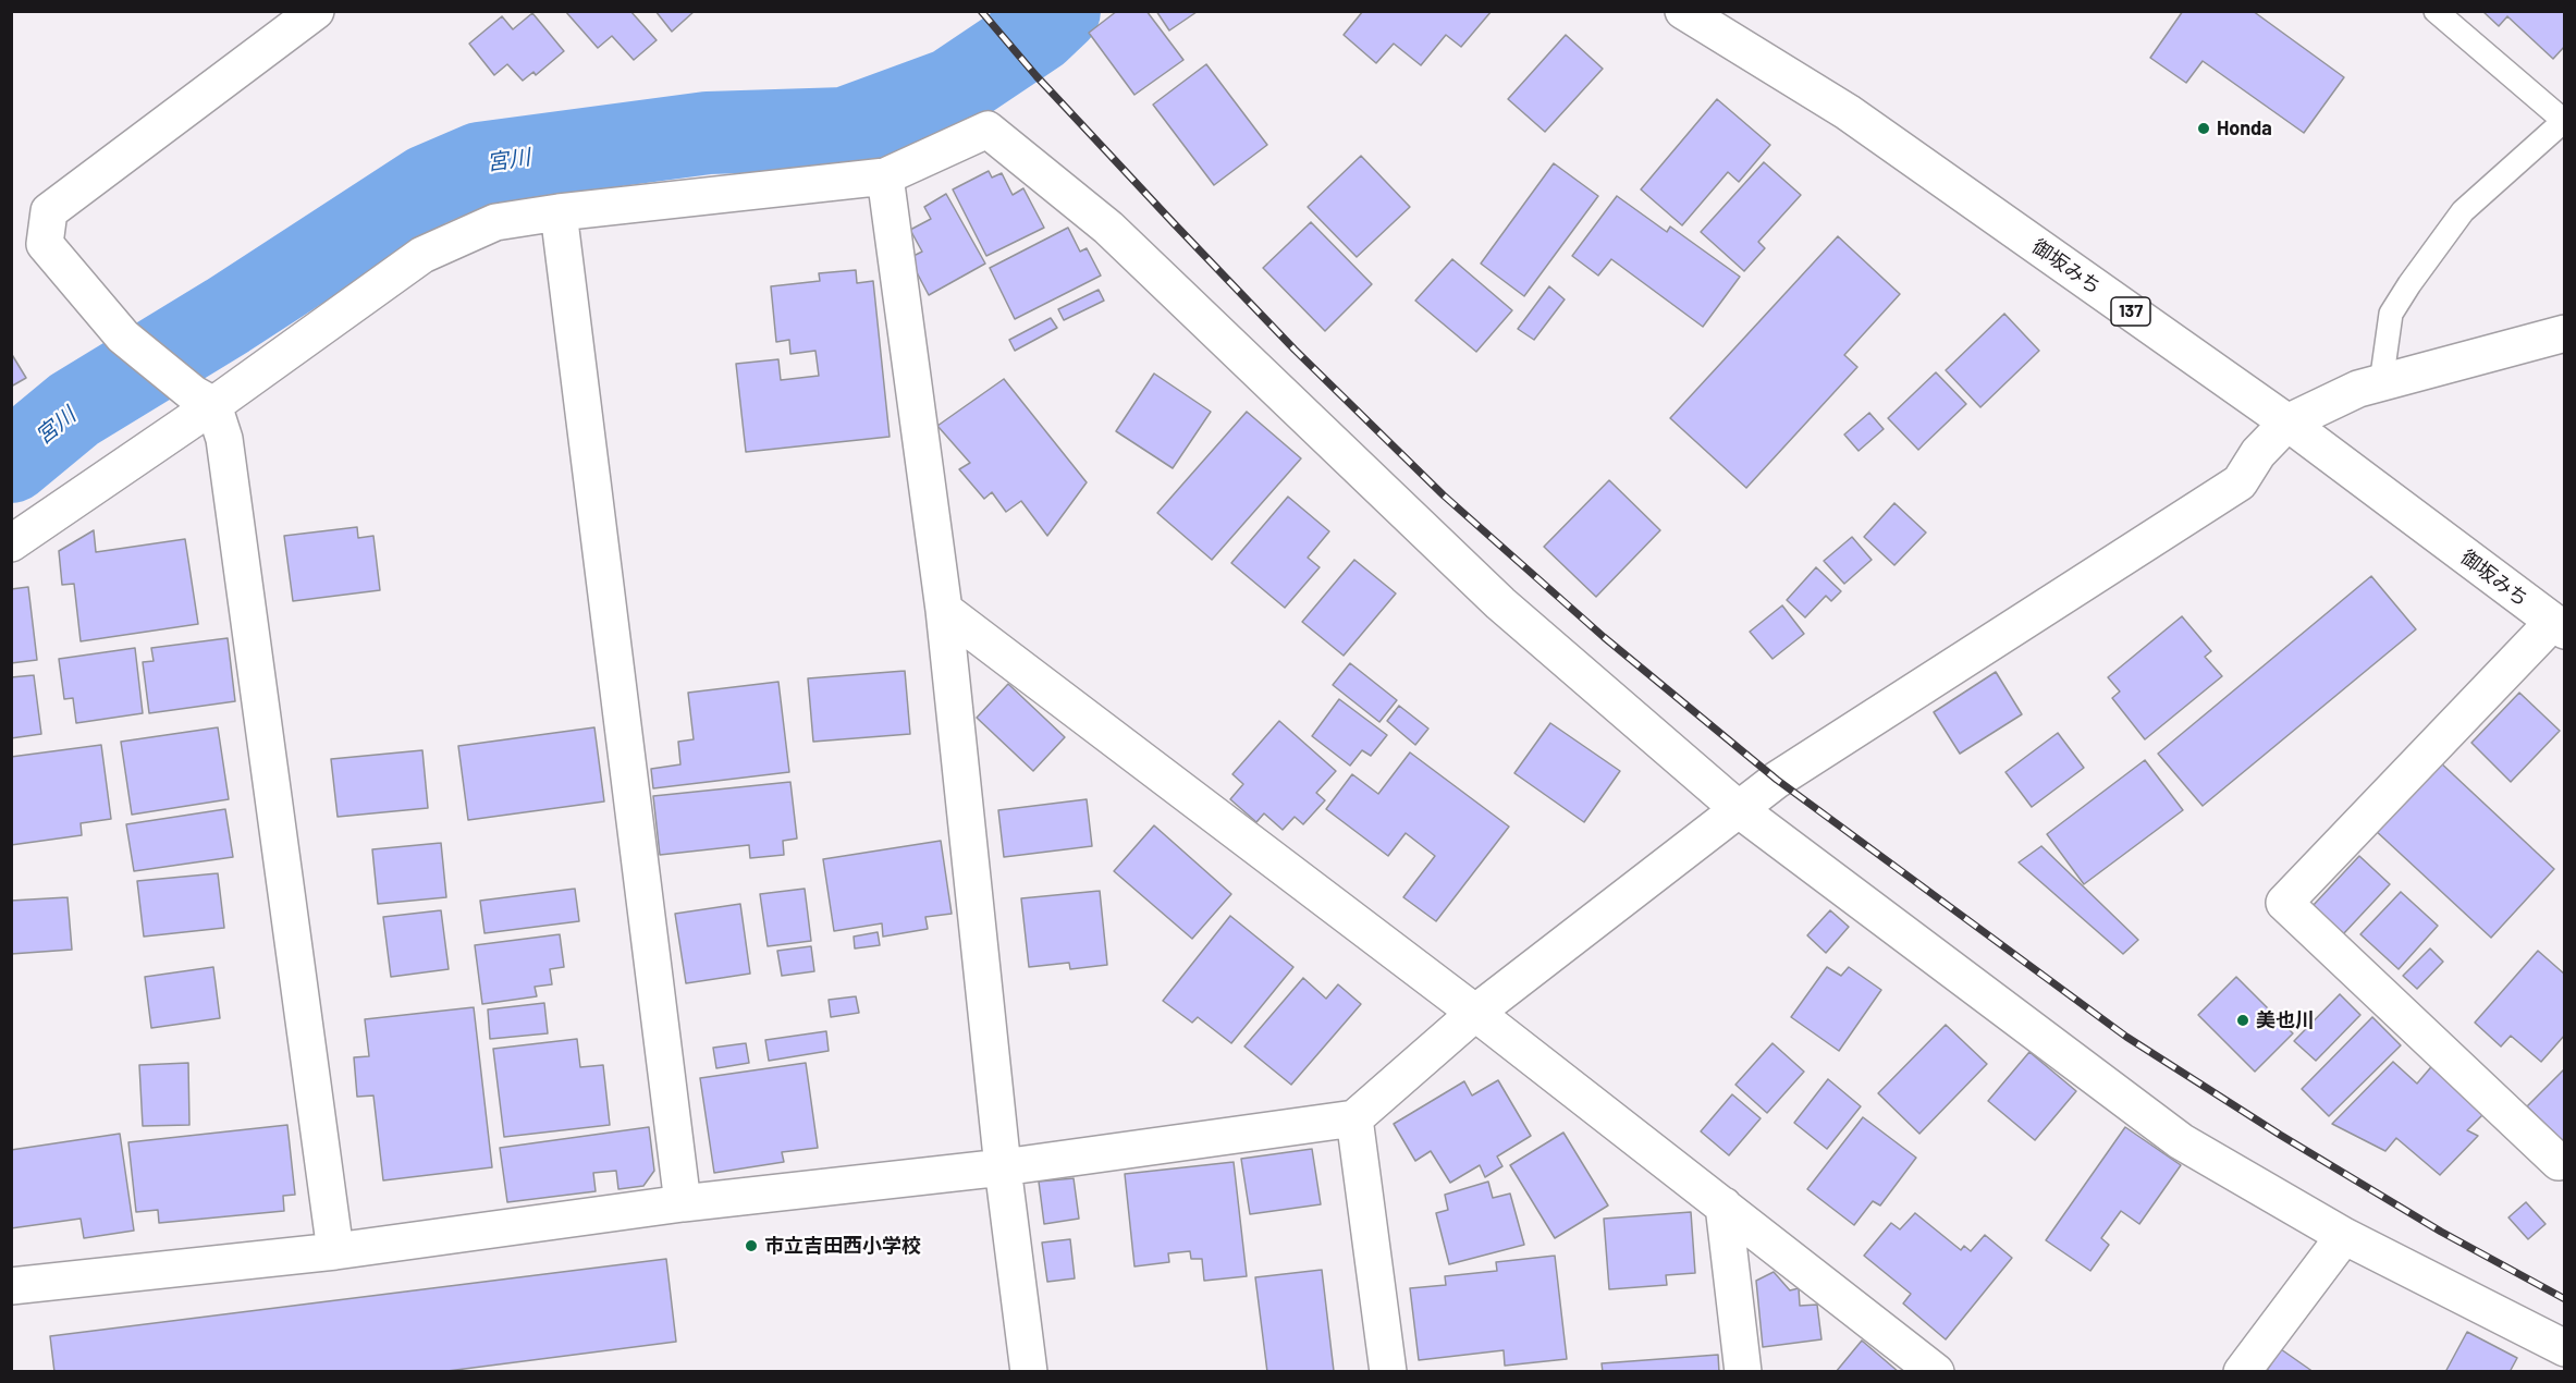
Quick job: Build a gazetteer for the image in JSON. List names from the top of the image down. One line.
{"streets":{"main road":["御坂みち","137"]},"water":["宮川"],"places":["Honda","美也川","市立吉田西小学校"]}
